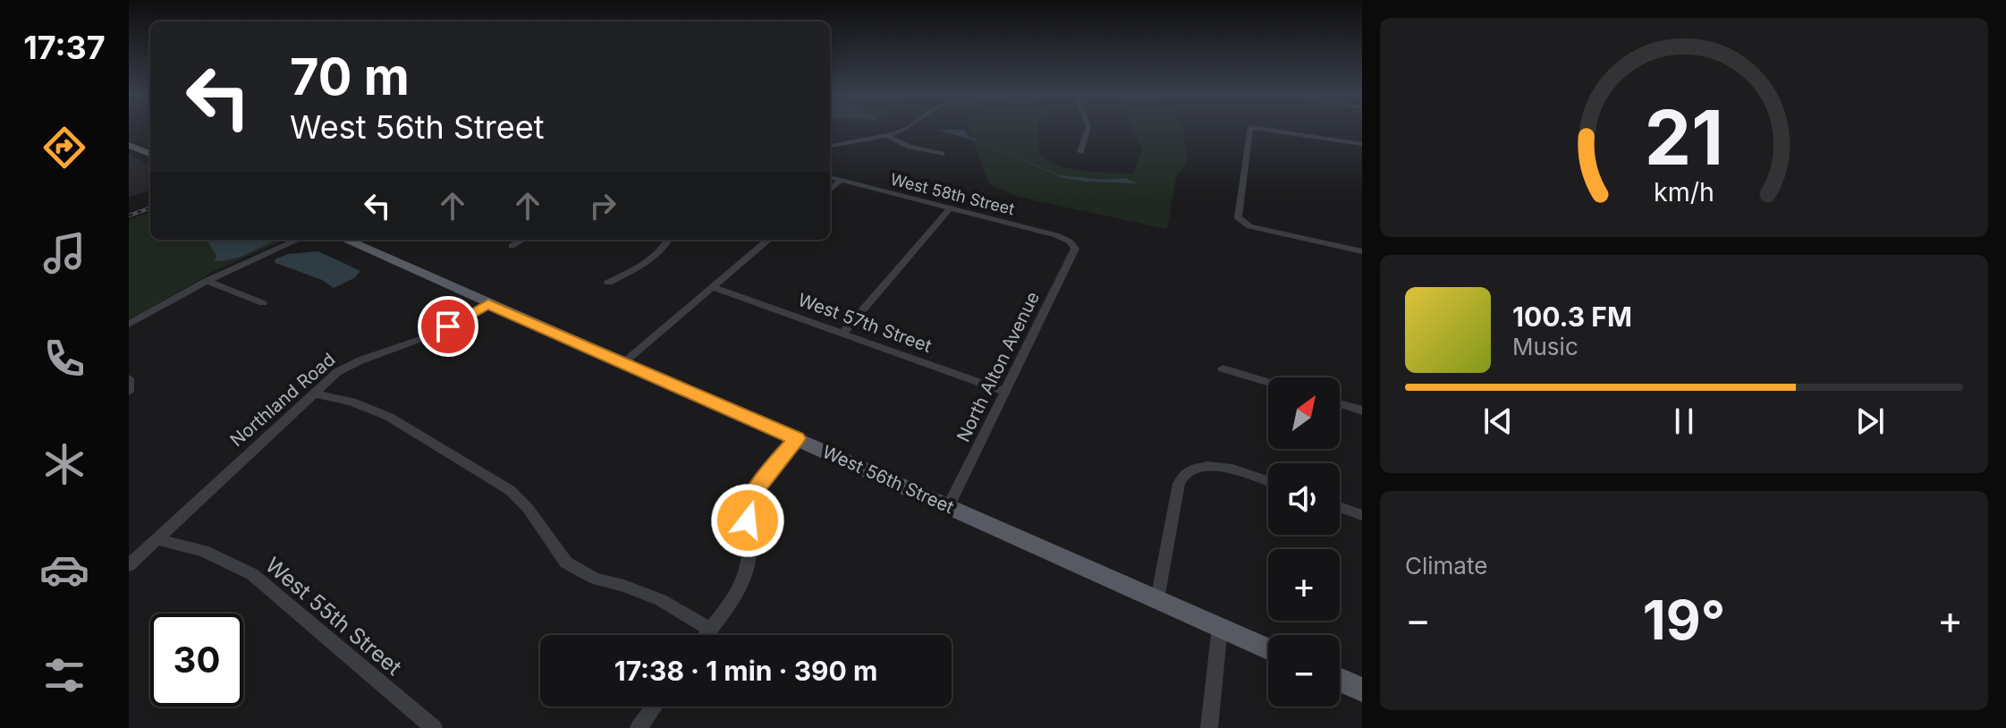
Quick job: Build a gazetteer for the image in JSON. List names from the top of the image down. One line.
{"streets":{"main road":["West 56th Street"],"street":["West 58th Street","West 57th Street","North Alton Avenue","Northland Road","West 55th Street"]},"crossings":[["West 58th Street","North Alton Avenue"],["West 57th Street","North Alton Avenue"],["North Alton Avenue","West 56th Street"],["Northland Road","West 56th Street"],["Northland Road","West 55th Street"]],"north":"top right","page":{"tabs":"17:37","turn":["70 m","West 56th Street"],"song":["100.3 FM","Music"],"map_buttons":["+","−"],"tile":"Climate","heat":["−","19°","+"],"limit":"30","trip":"17:38 · 1 min · 390 m","gauge":["21","km/h"]}}
